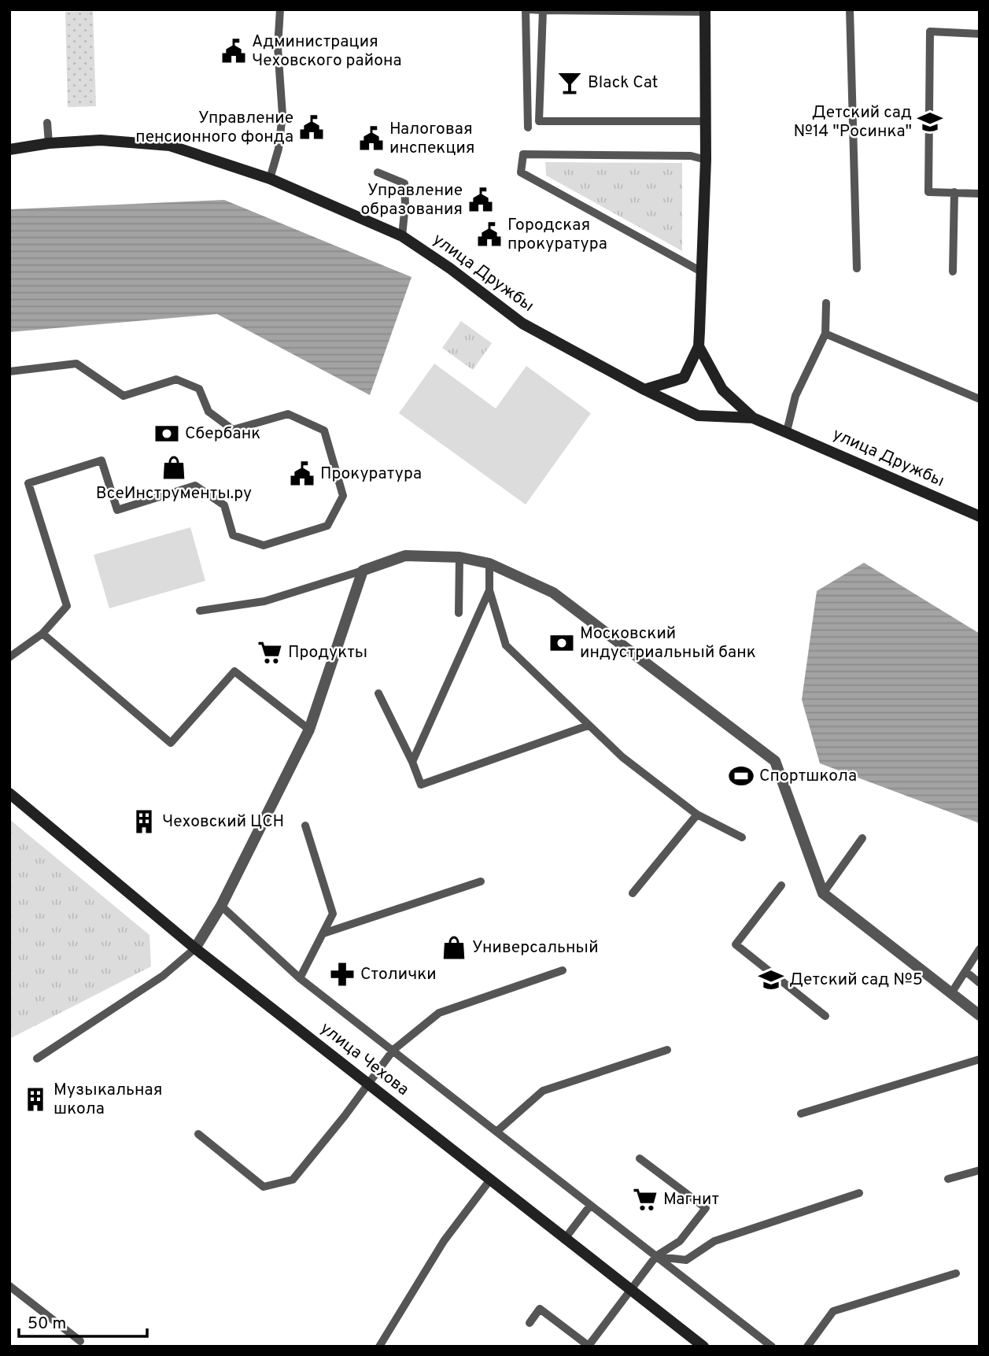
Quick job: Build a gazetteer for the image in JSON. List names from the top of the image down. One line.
{"streets":{"street":["улица Дружбы","улица Чехова"]},"places":{"public building":["Администрация Чеховского района","Управление пенсионного фонда","Налоговая инспекция","Управление образования","Городская прокуратура","Прокуратура"],"bar":["Black Cat"],"school or university":["Детский сад №14 \"Росинка\"","Детский сад №5"],"bank":["Сбербанк","Московский индустриальный банк"],"shop":["ВсеИнструменты.ру","Универсальный"],"supermarket":["Продукты","Магнит"],"sports":["Спортшкола"],"building":["Чеховский ЦСН","Музыкальная школа"],"pharmacy":["Столички"]},"scale_bar":"50 m"}
